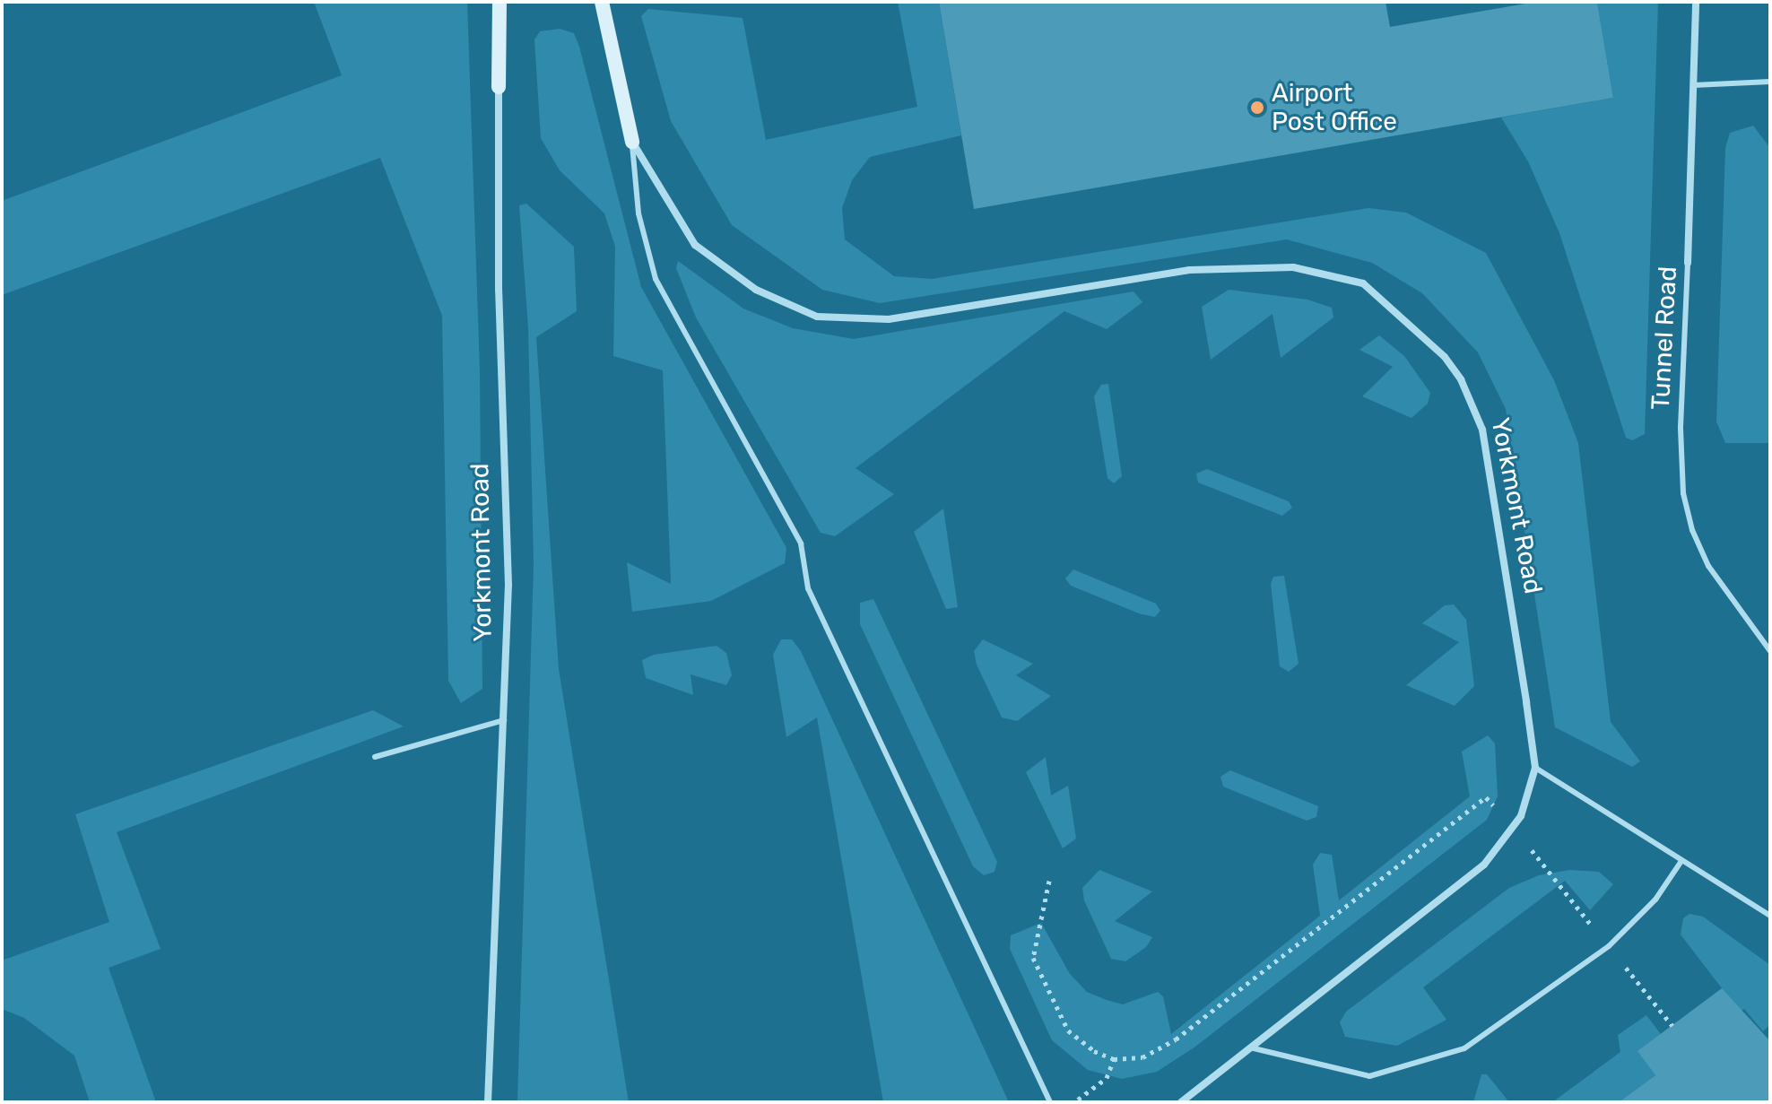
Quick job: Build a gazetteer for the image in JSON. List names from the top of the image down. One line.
{"streets":{"street":["Tunnel Road","Yorkmont Road"]},"places":["Airport Post Office"]}
